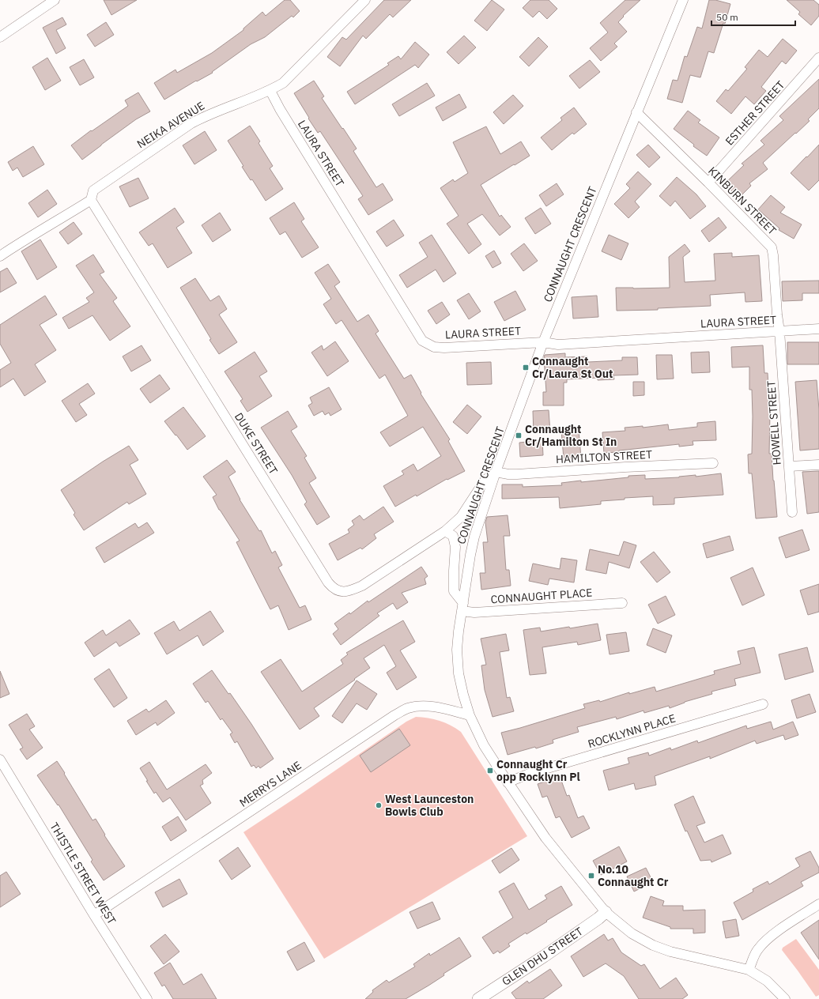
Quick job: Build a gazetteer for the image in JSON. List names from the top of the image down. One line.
{"streets":{"street":["ESTHER STREET","NEIKA AVENUE","LAURA STREET","KINBURN STREET","CONNAUGHT CRESCENT","HOWELL STREET","DUKE STREET","HAMILTON STREET","CONNAUGHT PLACE","ROCKLYNN PLACE","MERRYS LANE","THISTLE STREET WEST","GLEN DHU STREET"]},"crossings":[["ESTHER STREET","KINBURN STREET"],["NEIKA AVENUE","LAURA STREET"],["NEIKA AVENUE","DUKE STREET"],["LAURA STREET","KINBURN STREET"],["LAURA STREET","CONNAUGHT CRESCENT"],["LAURA STREET","HOWELL STREET"],["KINBURN STREET","CONNAUGHT CRESCENT"],["KINBURN STREET","HOWELL STREET"],["CONNAUGHT CRESCENT","DUKE STREET"],["CONNAUGHT CRESCENT","HAMILTON STREET"],["CONNAUGHT CRESCENT","CONNAUGHT PLACE"],["CONNAUGHT CRESCENT","ROCKLYNN PLACE"],["CONNAUGHT CRESCENT","MERRYS LANE"],["CONNAUGHT CRESCENT","GLEN DHU STREET"],["DUKE STREET","HAMILTON STREET"],["MERRYS LANE","THISTLE STREET WEST"]],"places":{"transit":["Connaught Cr/Laura St Out","Connaught Cr/Hamilton St In","Connaught Cr opp Rocklynn Pl","No.10 Connaught Cr"],"other":["West Launceston Bowls Club"]},"scale_bar":"50 m"}
